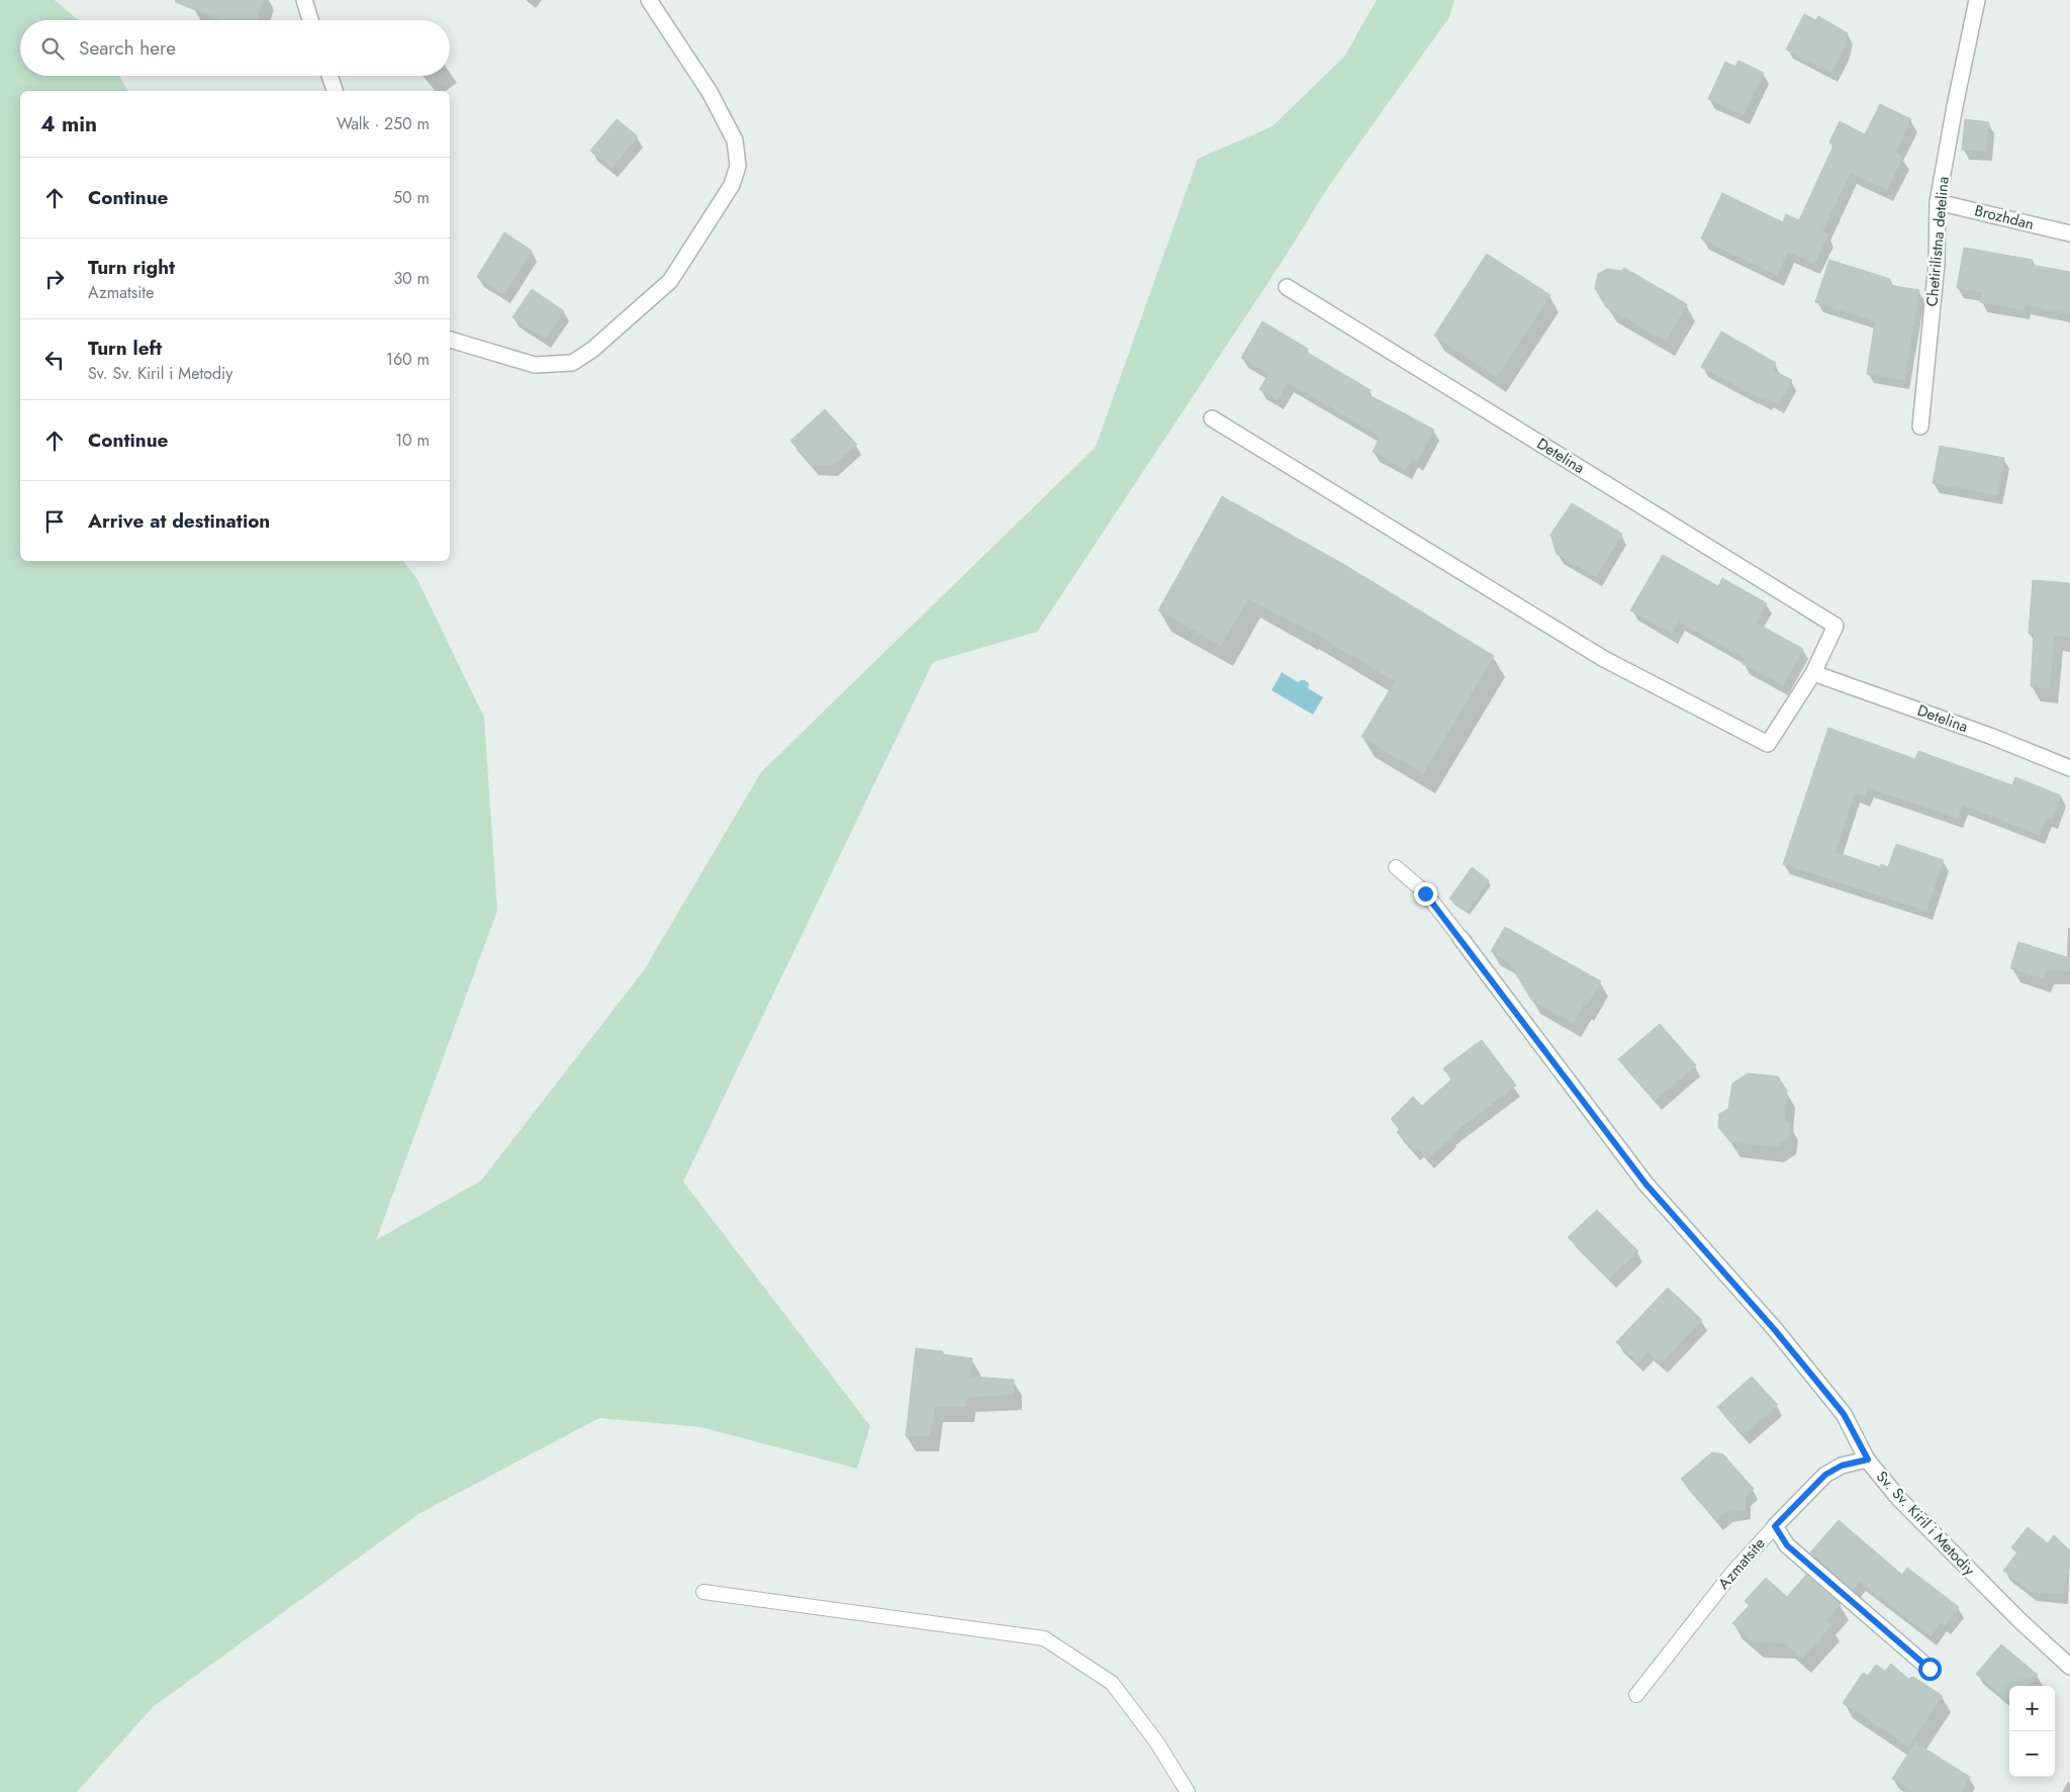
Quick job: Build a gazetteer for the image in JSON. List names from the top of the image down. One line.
{"streets":{"street":["Brozhdan","Chetirilistna detelina","Detelina","Sv. Sv. Kiril i Metodiy","Azmatsite"]},"crossings":[["Brozhdan","Chetirilistna detelina"],["Sv. Sv. Kiril i Metodiy","Azmatsite"]],"page":{"search":"Search here","heading":["4 min","Walk · 250 m"],"list":[["Continue","50 m"],["Turn right","Azmatsite","30 m"],["Turn left","Sv. Sv. Kiril i Metodiy","160 m"],["Continue","10 m"],"Arrive at destination"],"map_buttons":["+","−"]}}
